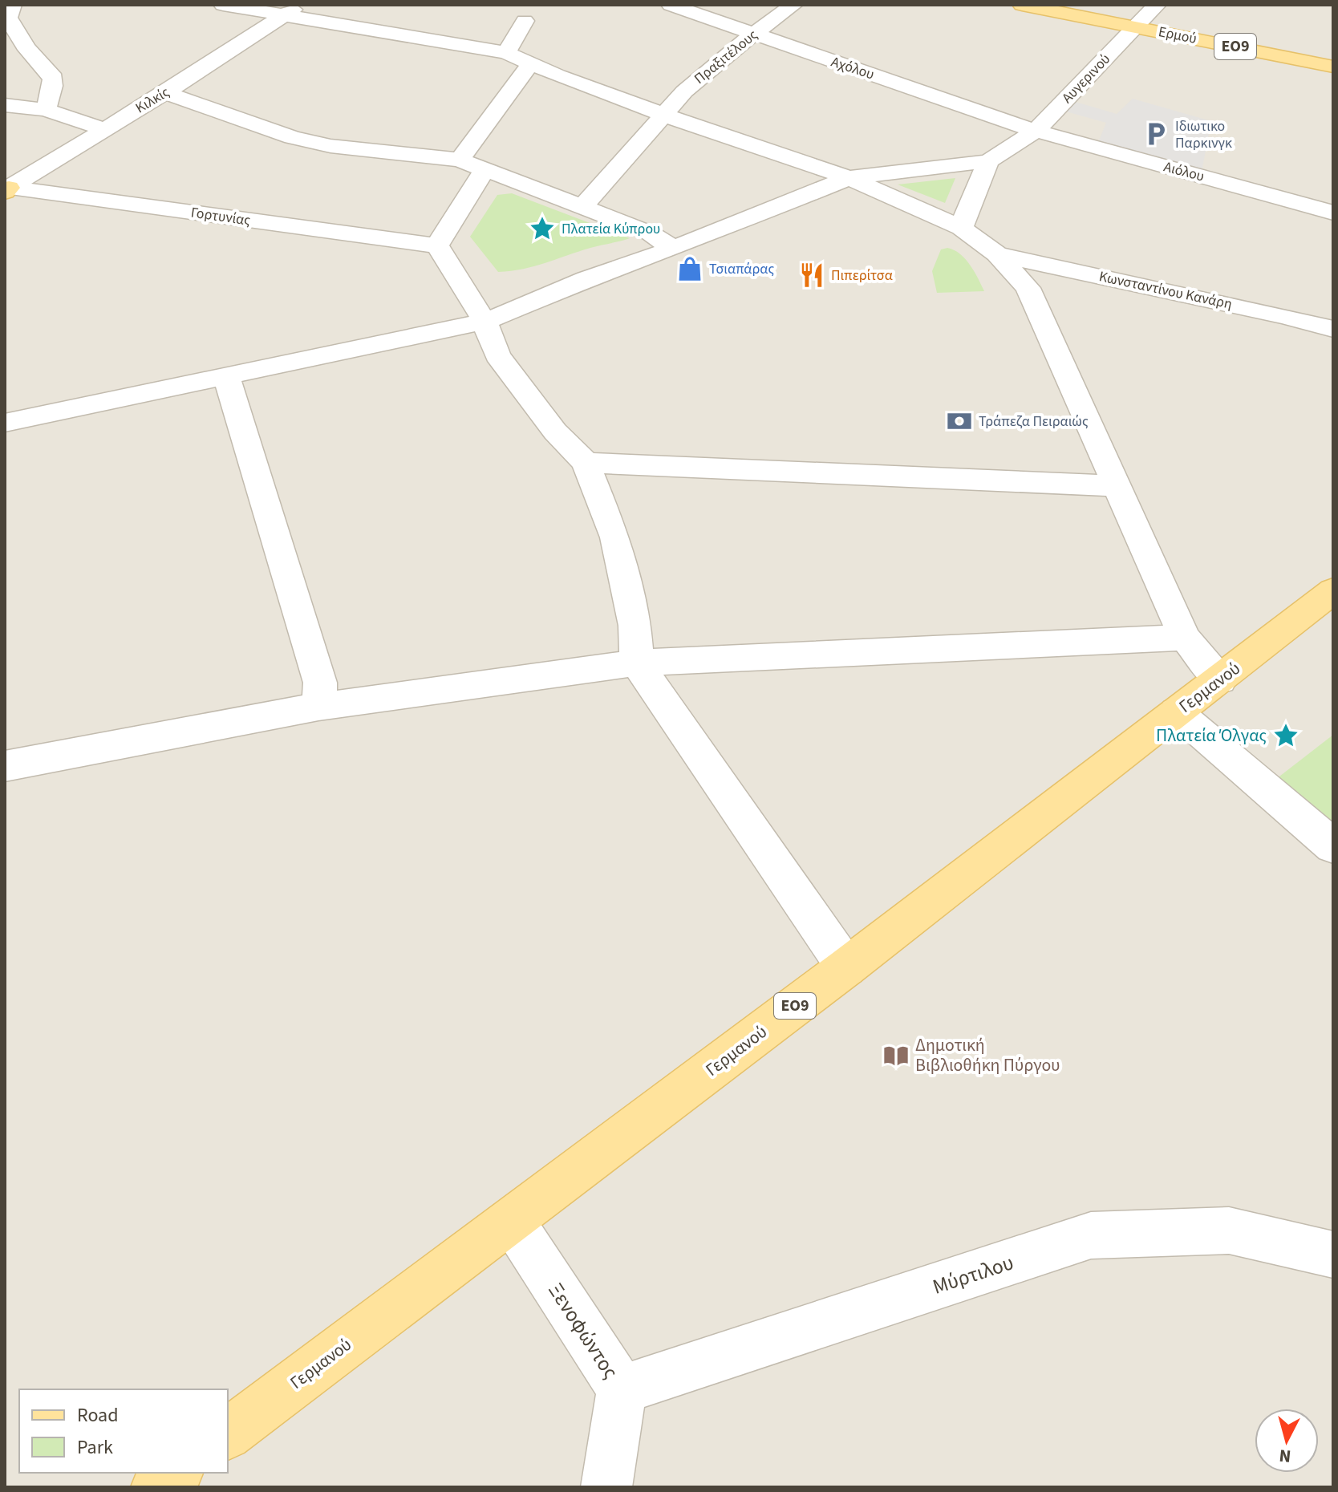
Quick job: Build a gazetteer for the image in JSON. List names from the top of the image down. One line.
{"streets":{"main road":["Ερμού","ΕΟ9","Γερμανού"],"street":["Πραξιτέλους","Αχόλου","Αυγερινού","Κιλκίς","Αιόλου","Γορτυνίας","Κωνσταντίνου Κανάρη","Μύρτιλου","Ξενοφώντος"]},"crossings":[["Ερμού","Αυγερινού"],["Πραξιτέλους","Αχόλου"],["Αχόλου","Αυγερινού"],["Αχόλου","Αιόλου"],["Αυγερινού","Αιόλου"],["Κιλκίς","Γορτυνίας"],["Γερμανού","Ξενοφώντος"],["Μύρτιλου","Ξενοφώντος"]],"places":{"parking":["Ιδιωτικο Παρκινγκ"],"place":["Πλατεία Κύπρου","Πλατεία Όλγας"],"shop":["Τσιαπάρας"],"restaurant":["Πιπερίτσα"],"bank":["Τράπεζα Πειραιώς"],"library":["Δημοτική Βιβλιοθήκη Πύργου"]},"legend":["Road","Park"],"north":"bottom"}
